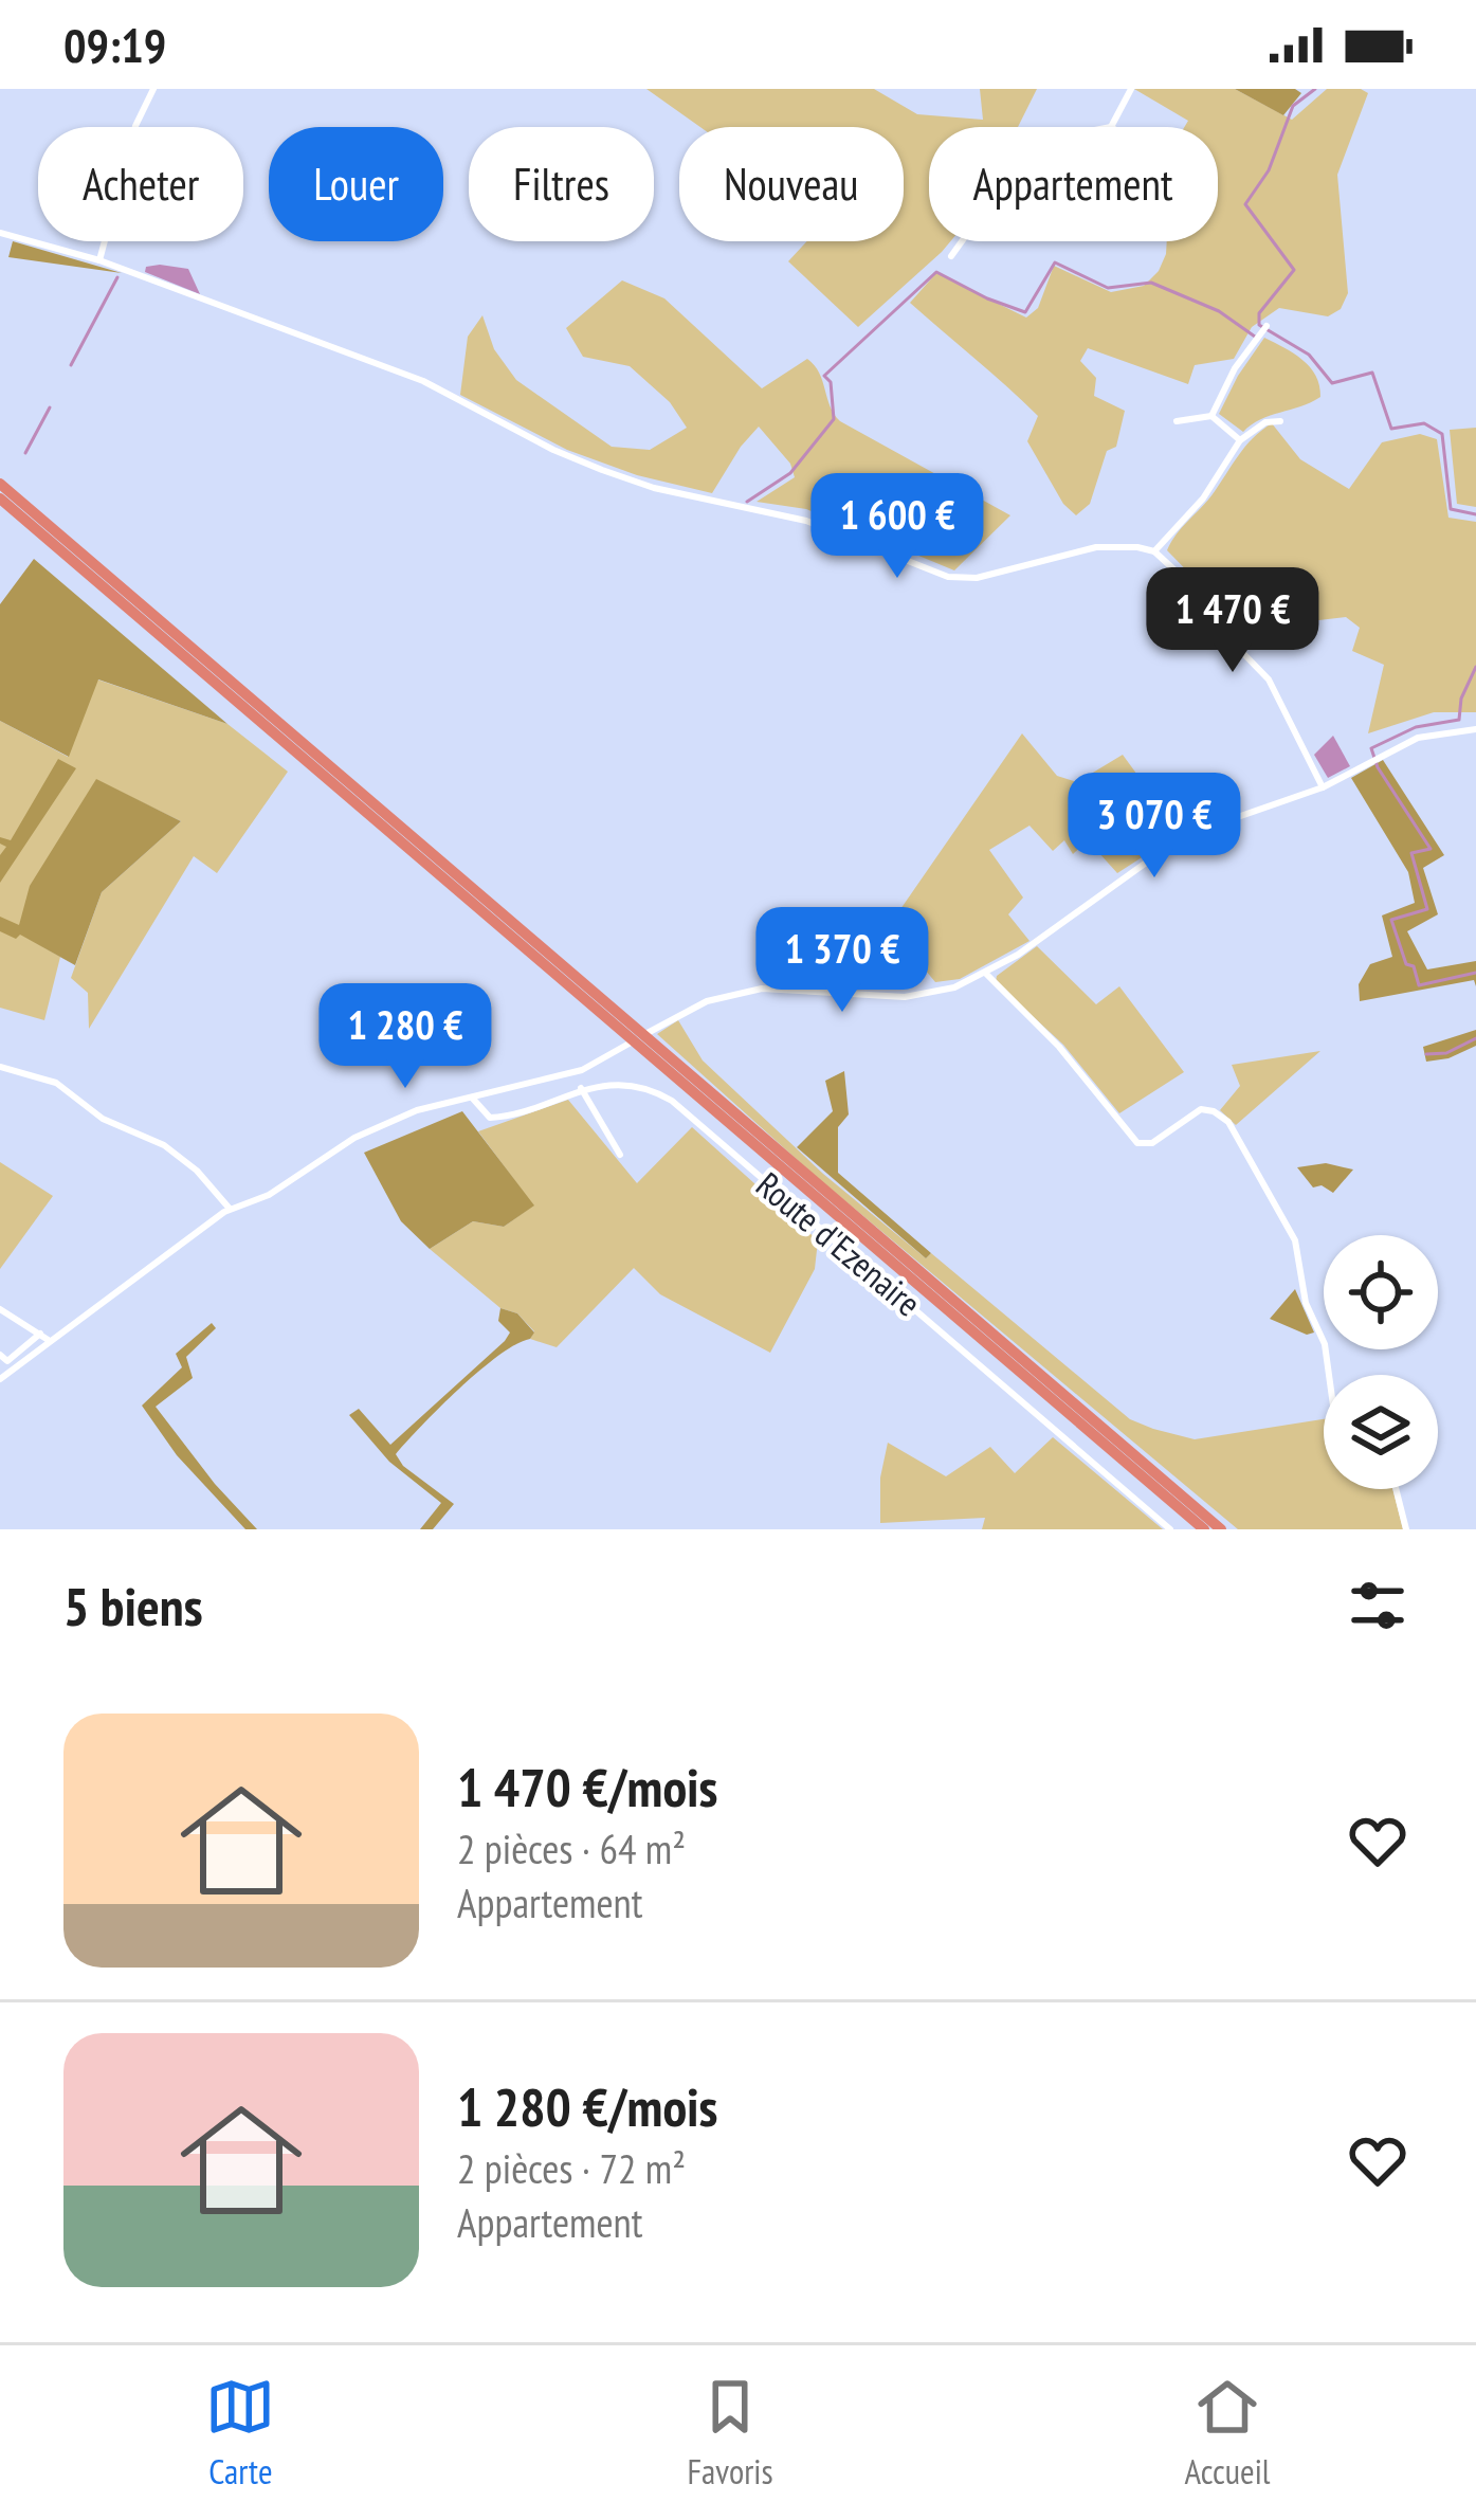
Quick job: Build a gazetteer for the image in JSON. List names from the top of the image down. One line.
{"streets":{"street":["Route d'Ezenaire"]},"page":{"status":"09:19","chip":["Acheter","Louer","Filtres","Nouveau","Appartement"],"price":["1 600 €","1 470 €","3 070 €","1 370 €","1 280 €"],"heading":"5 biens","list":[{"name":"1 470 €/mois","note":"2 pièces · 64 m² · Appartement"},{"name":"1 280 €/mois","note":"2 pièces · 72 m² · Appartement"}],"tabs":["Carte","Favoris","Accueil"]}}
